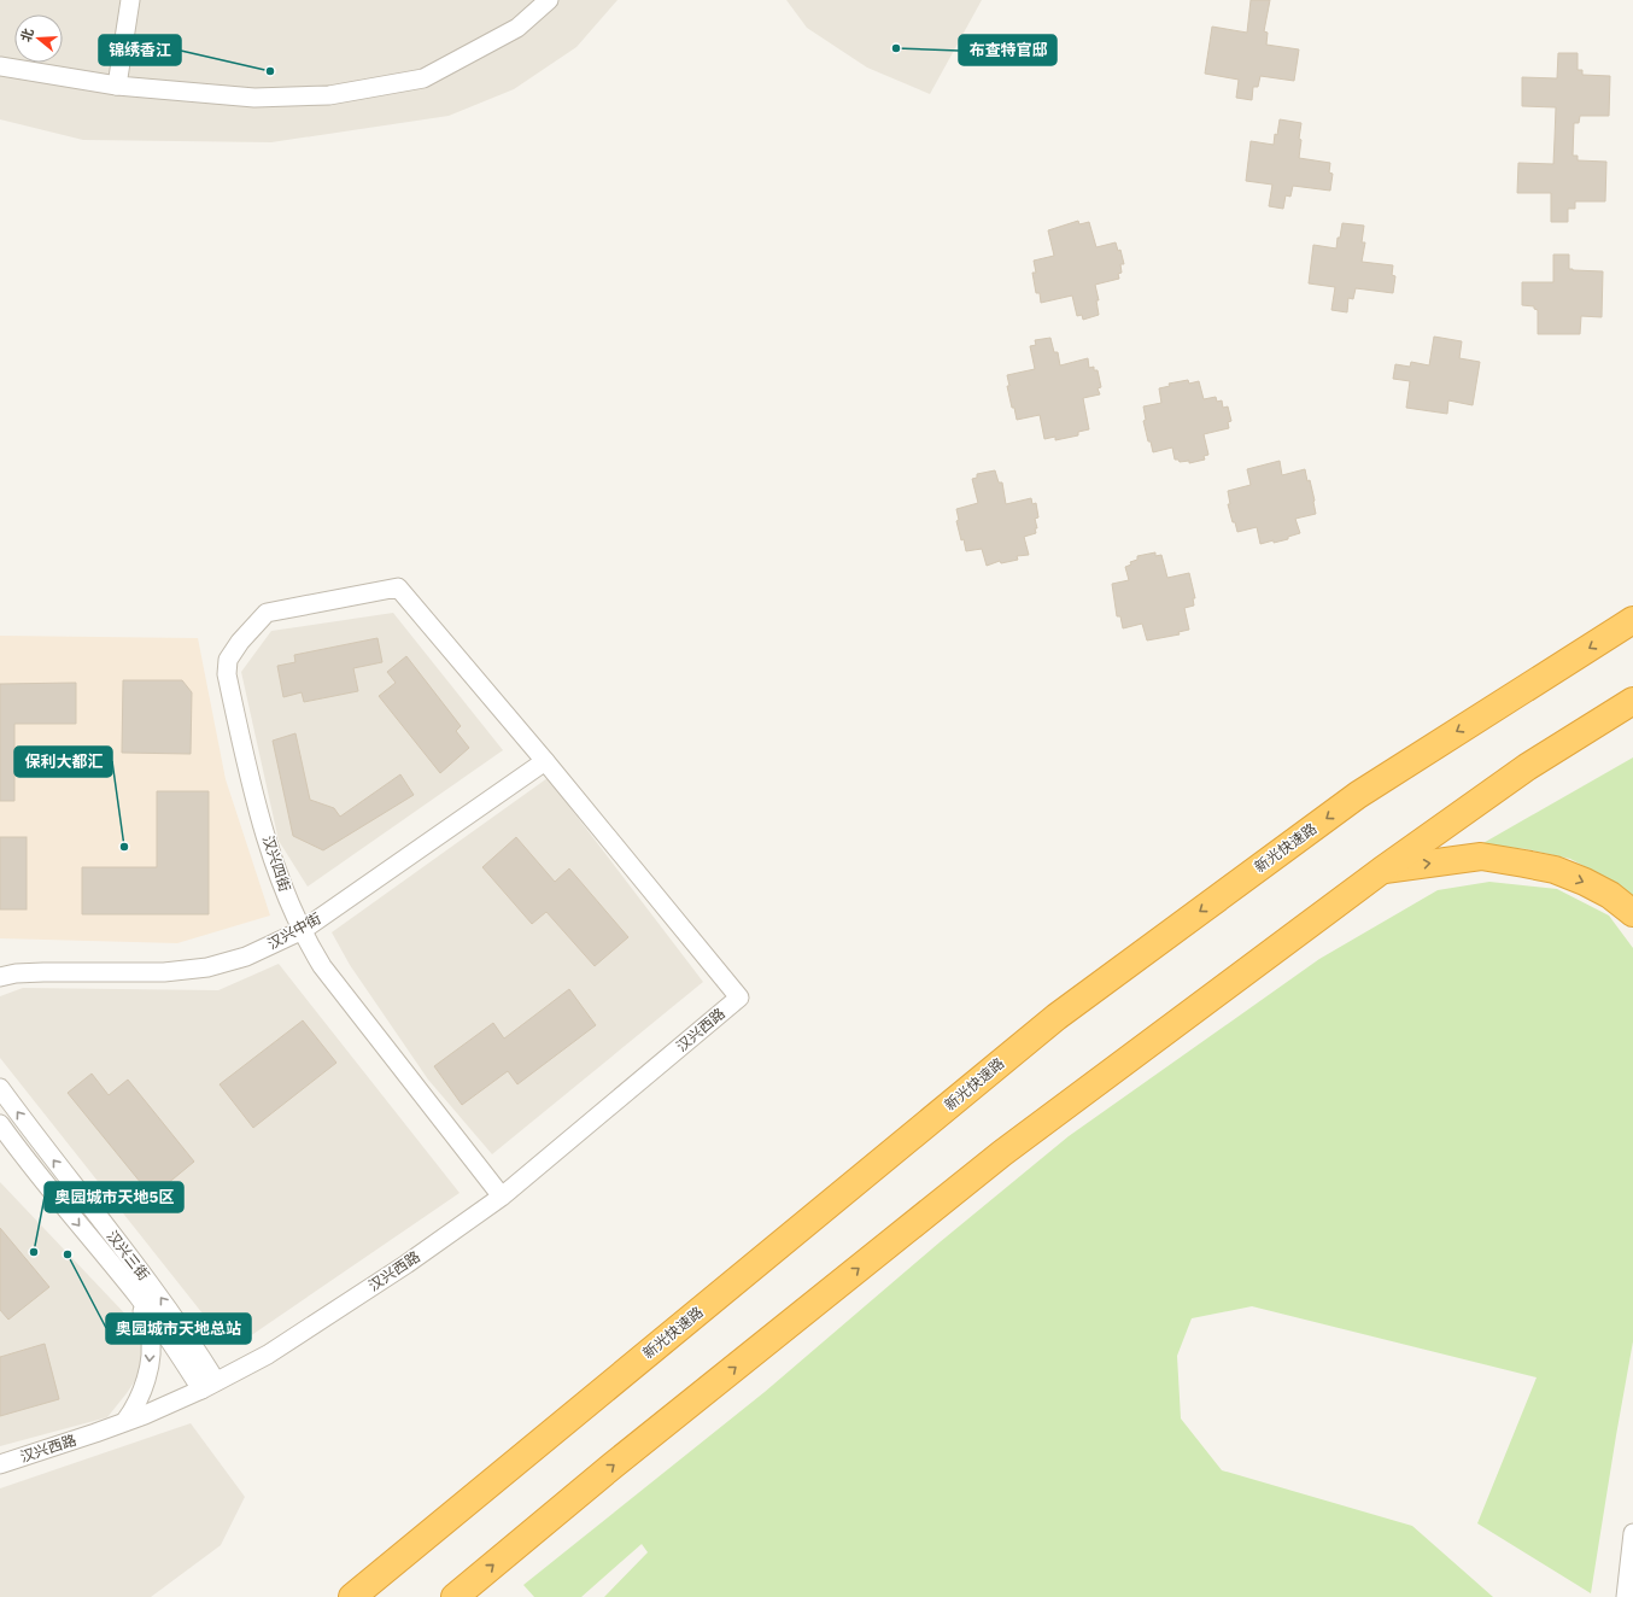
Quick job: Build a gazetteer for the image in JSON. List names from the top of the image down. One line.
{"streets":{"highway":["新光快速路"],"street":["汉兴四街","汉兴中街","汉兴西路","汉兴三街"]},"crossings":[["汉兴四街","汉兴中街"],["汉兴四街","汉兴西路"],["汉兴中街","汉兴西路"],["汉兴西路","汉兴三街"]],"places":["布查特官邸","锦绣香江","保利大都汇","奥园城市天地5区","奥园城市天地总站"],"north":"left"}
